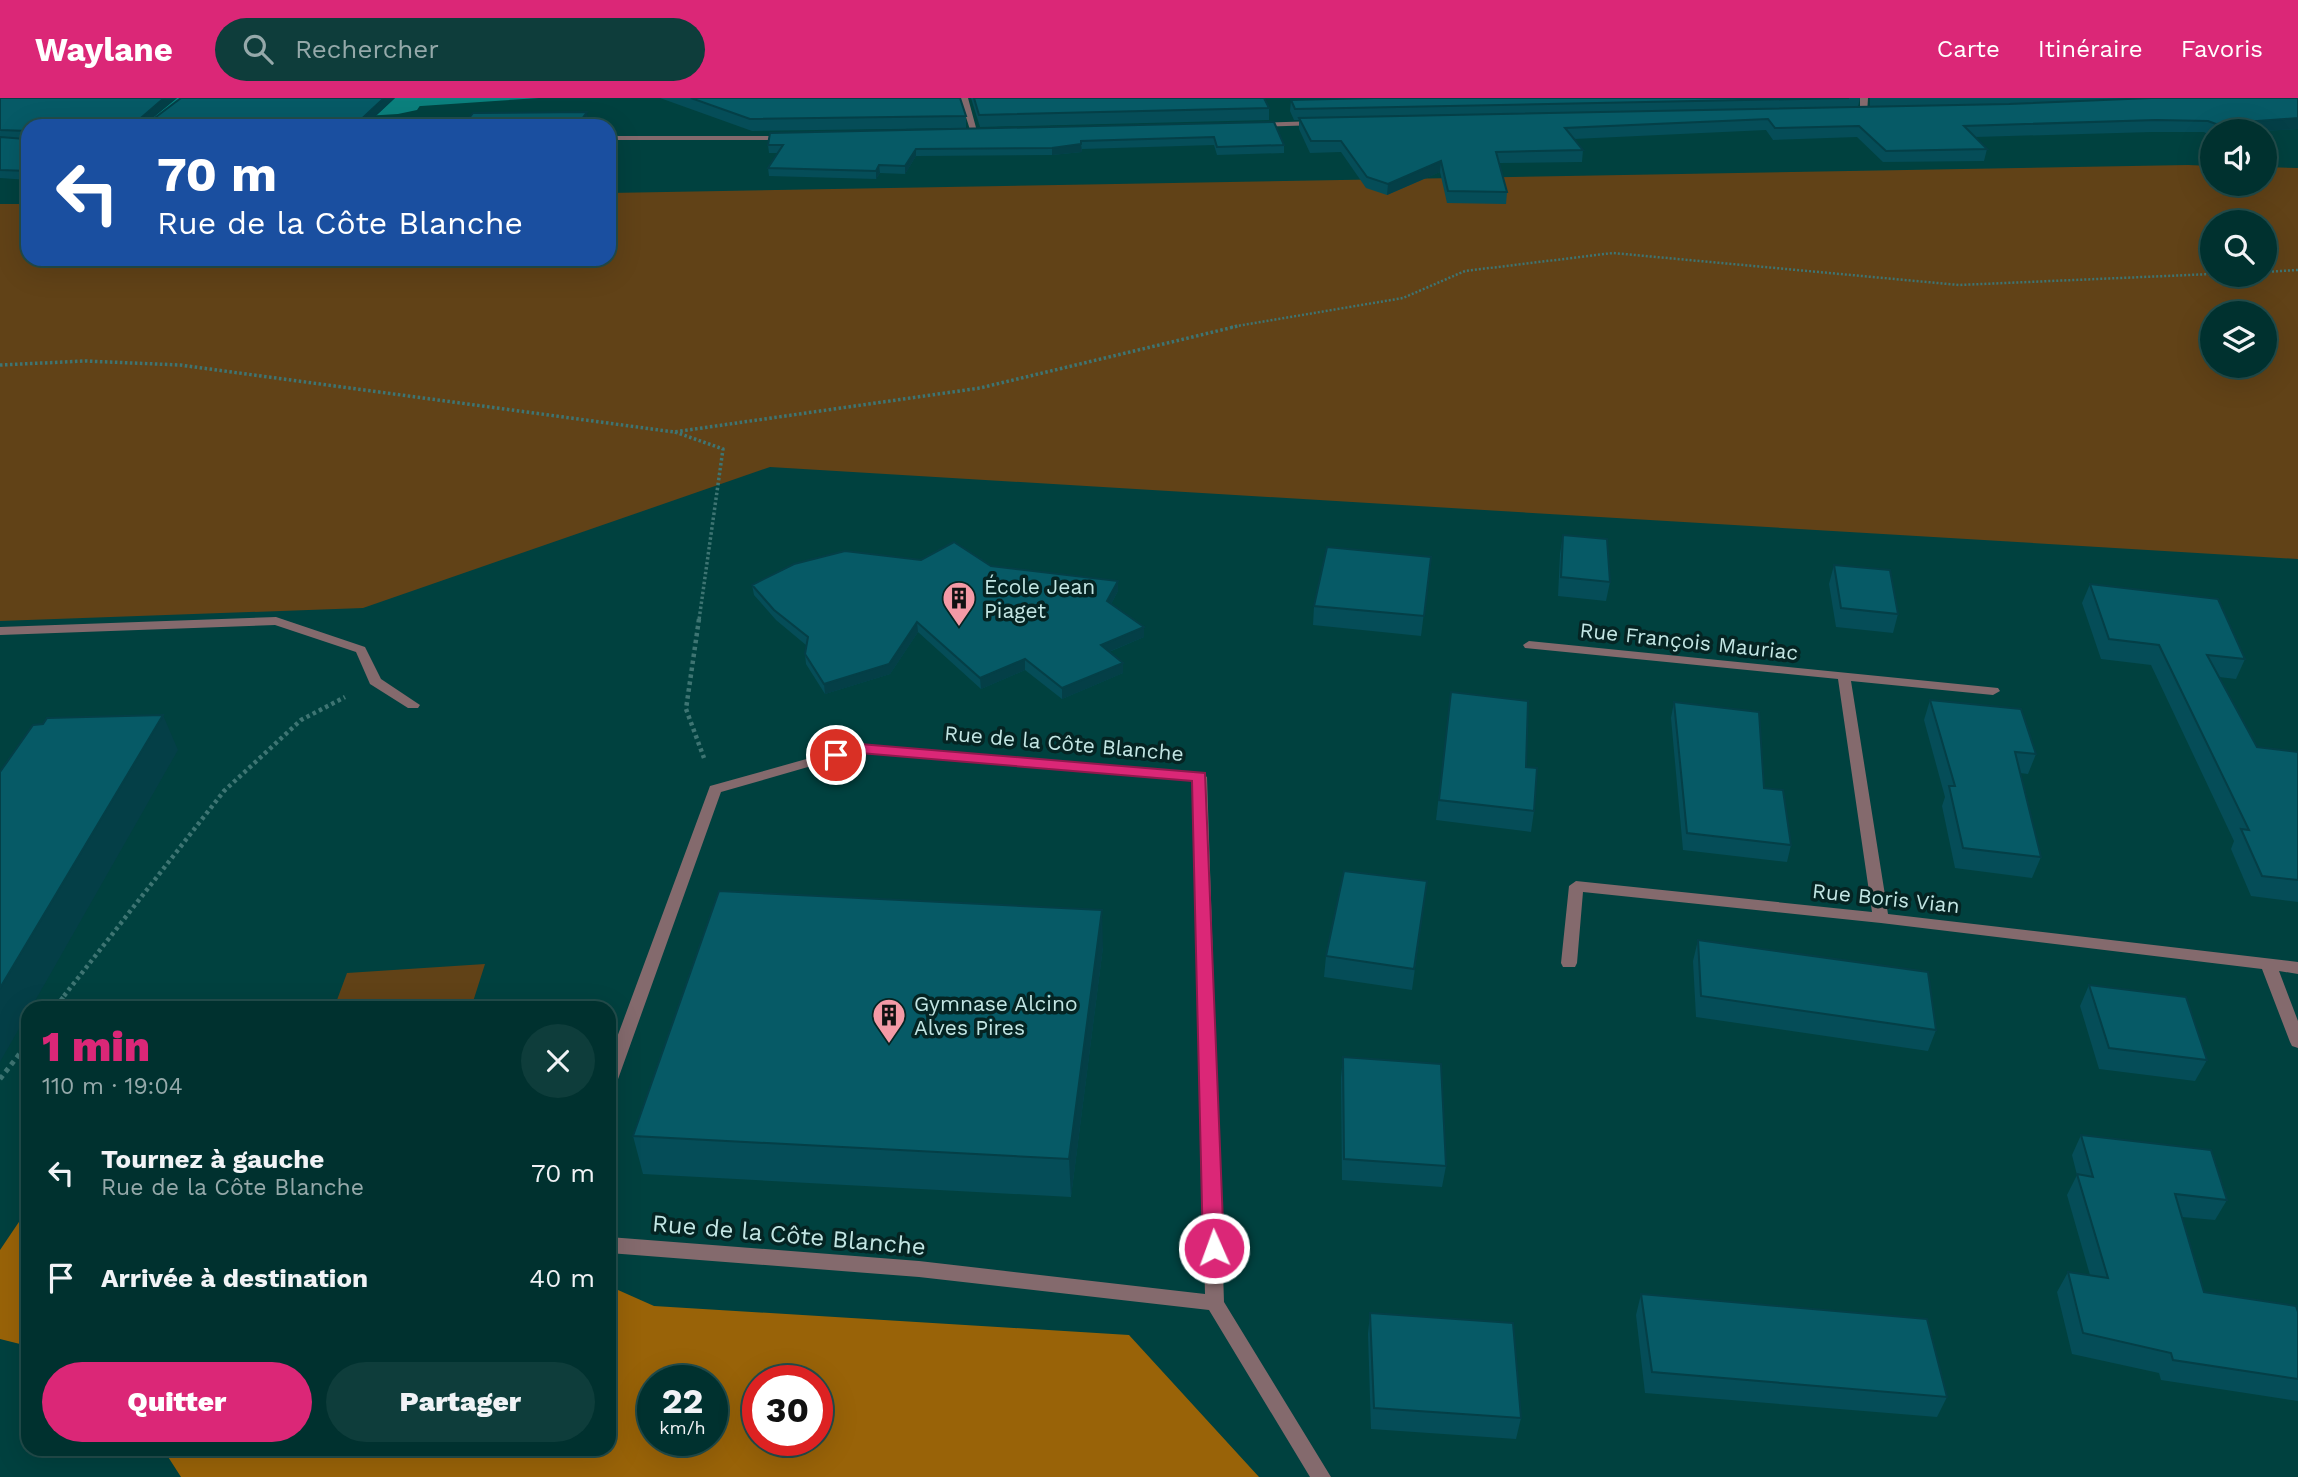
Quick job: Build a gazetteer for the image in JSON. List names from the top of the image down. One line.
{"streets":{"street":["Rue François Mauriac","Rue de la Côte Blanche","Rue Boris Vian"]},"places":{"building":["École Jean Piaget","Gymnase Alcino Alves Pires"]},"page":{"header":"Waylane","search":"Rechercher","nav":["Carte","Itinéraire","Favoris"],"turn":["70 m","Rue de la Côte Blanche"],"heading":["1 min","110 m · 19:04"],"list":[{"name":"Tournez à gauche","note":"Rue de la Côte Blanche","value":"70 m"},{"name":"Arrivée à destination","value":"40 m"}],"buttons":["Quitter","Partager"],"speed":"22 km/h","limit":"30"}}
